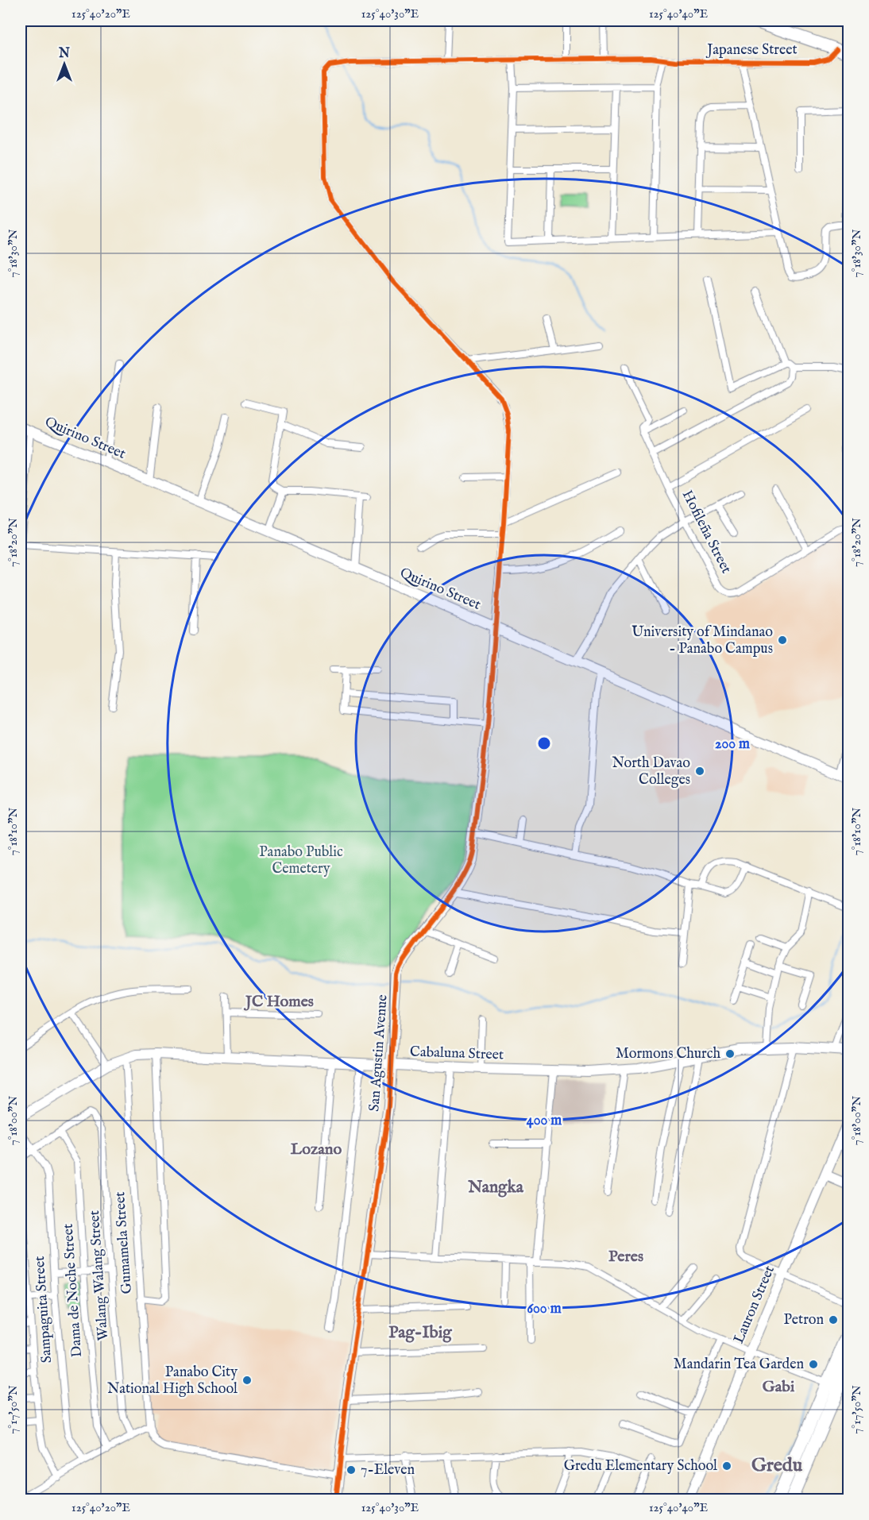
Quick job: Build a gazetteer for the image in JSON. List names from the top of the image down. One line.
{"streets":{"street":["Japanese Street","Quirino Street","Hofileña Street","San Agustin Avenue","Cabaluna Street","Gumamela Street","Walang Walang Street","Dama de Noche Street","Lauron Street","Sampaguita Street"]},"crossings":[["Quirino Street","San Agustin Avenue"],["San Agustin Avenue","Cabaluna Street"],["Cabaluna Street","Gumamela Street"],["Walang Walang Street","Dama de Noche Street"]],"districts":["JC Homes","Lozano","Nangka","Peres","Pag-Ibig","Gabi","Gredu"],"parks":["Panabo Public Cemetery"],"places":["University of Mindanao - Panabo Campus","North Davao Colleges","Mormons Church","Petron","Mandarin Tea Garden","Panabo City National High School","Gredu Elementary School","7-Eleven"],"north":"top","coordinates":["125°40'20\"E","125°40'30\"E","125°40'40\"E","7°18'30\"N","7°18'20\"N","7°18'10\"N","7°18'00\"N","7°17'50\"N"],"rings":["200 m","400 m","600 m"]}
